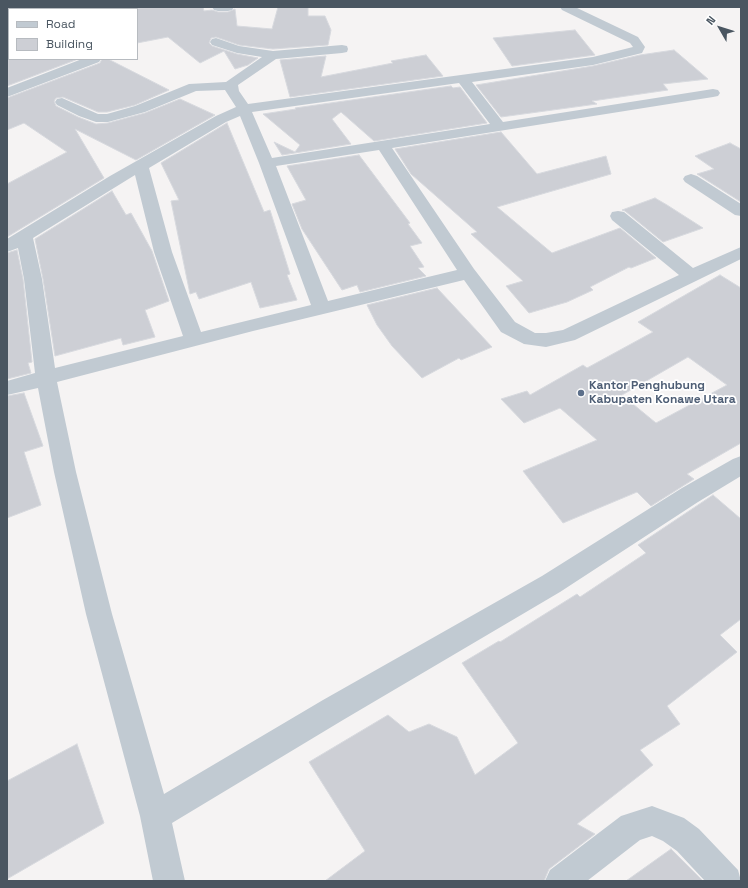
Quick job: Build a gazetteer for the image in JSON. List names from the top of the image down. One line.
{"places":["Kantor Penghubung Kabupaten Konawe Utara"],"legend":["Road","Building"],"north":"top left"}
